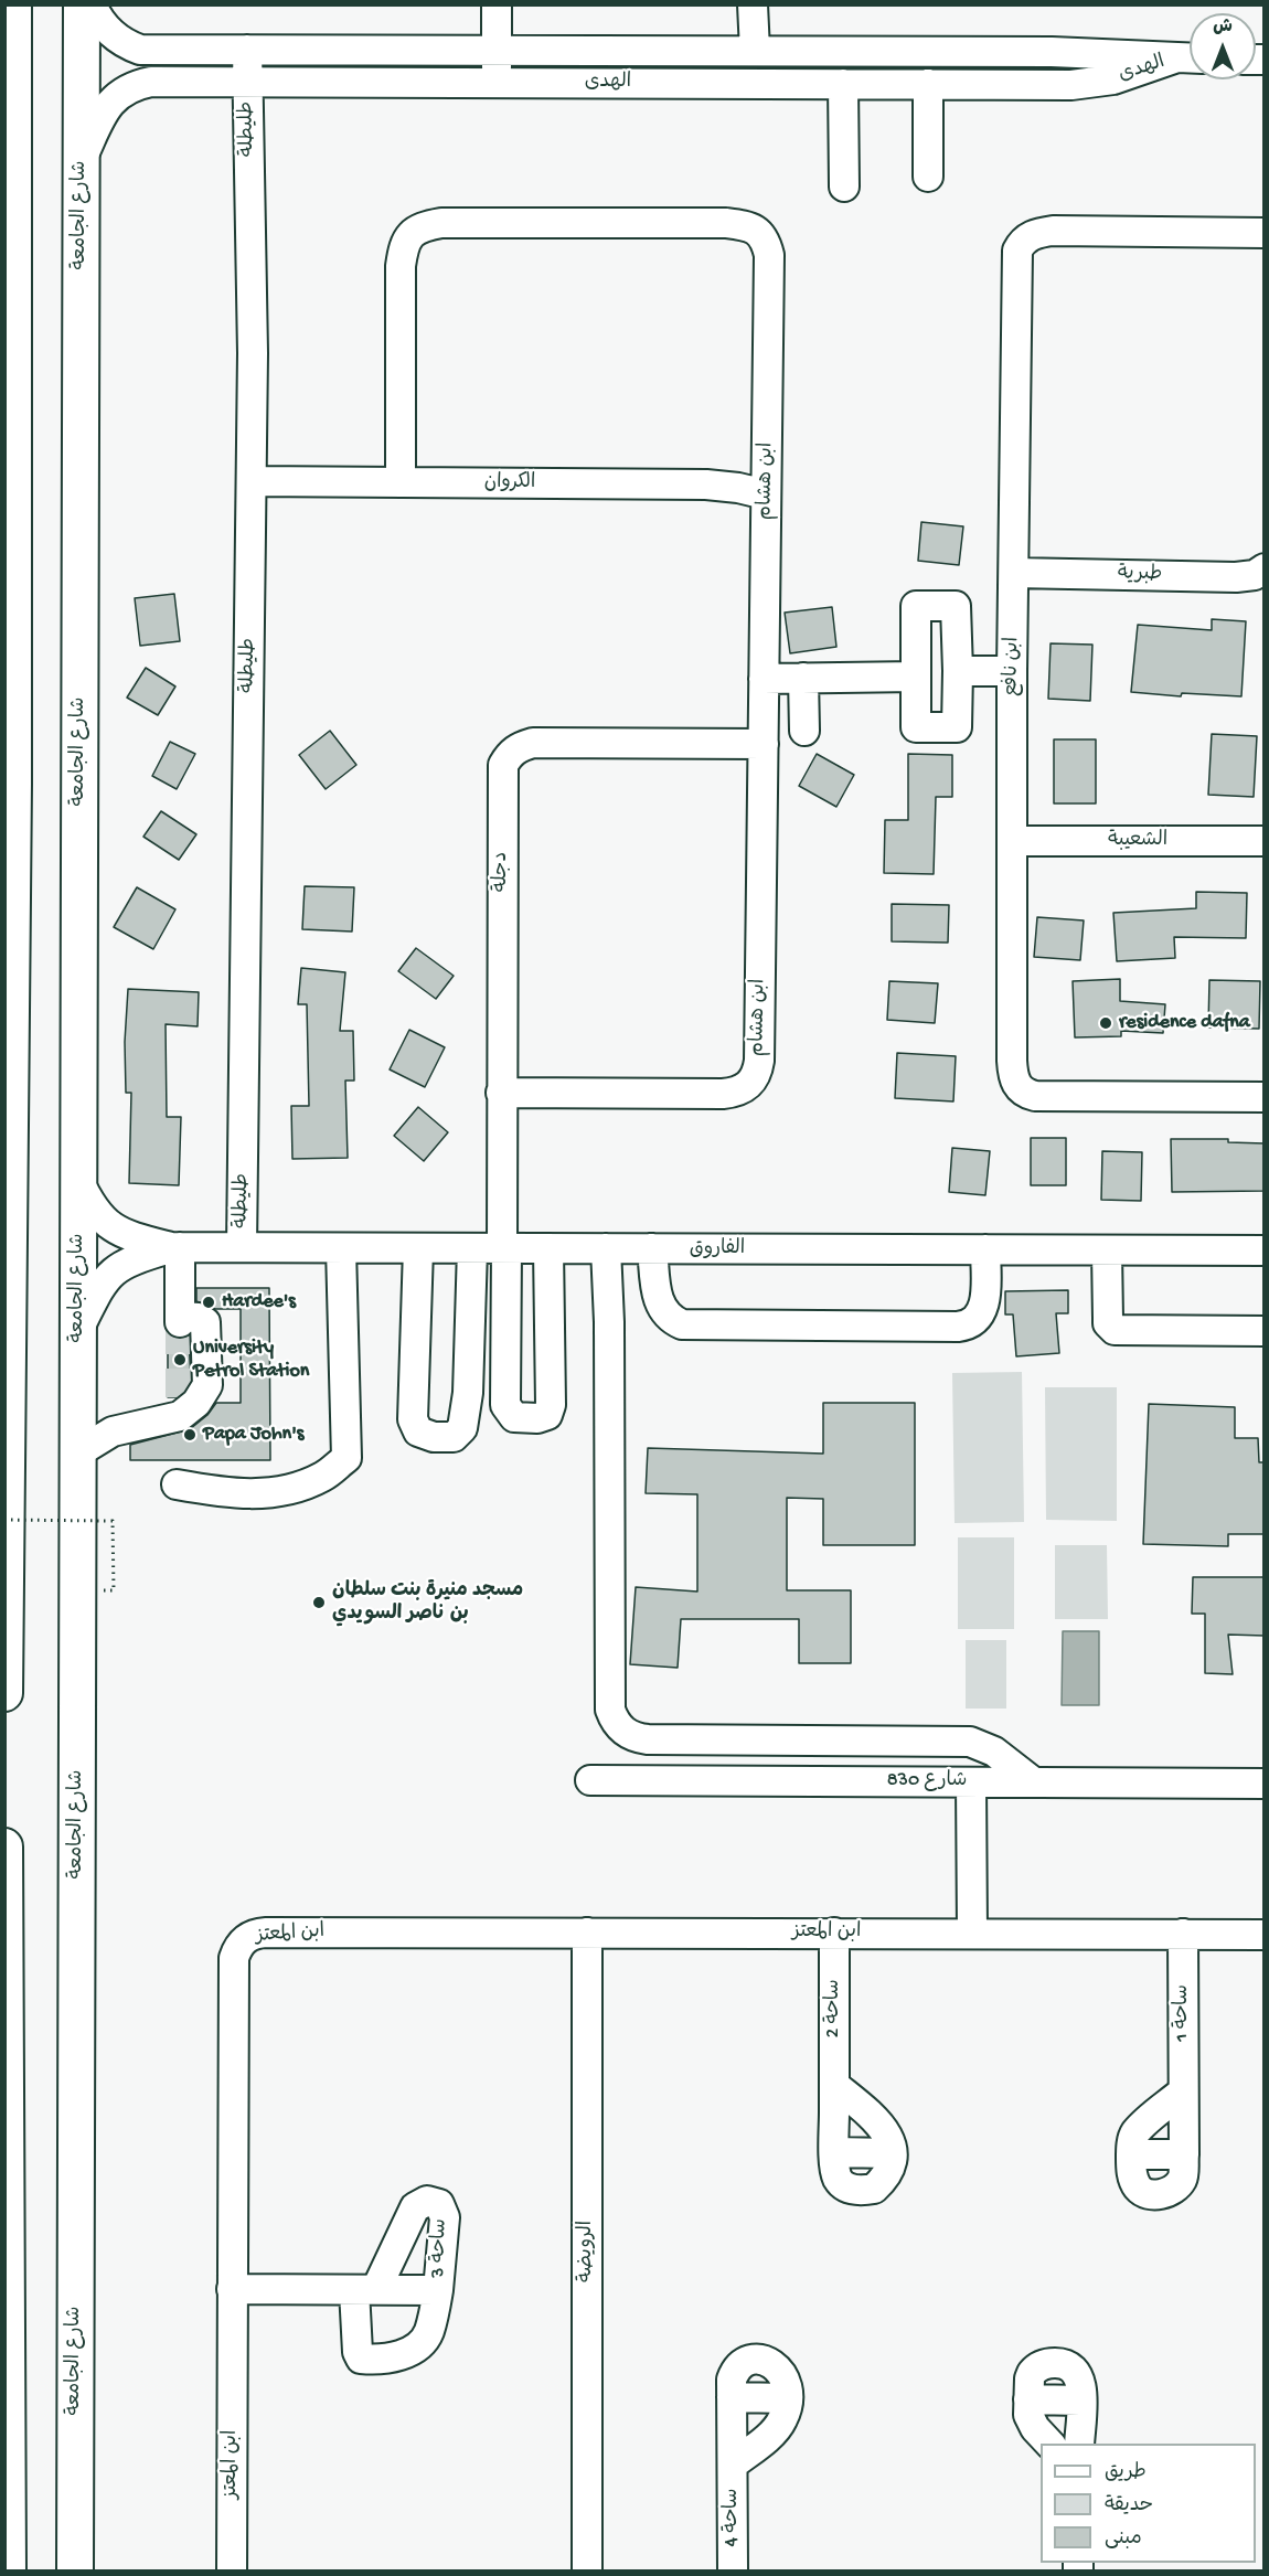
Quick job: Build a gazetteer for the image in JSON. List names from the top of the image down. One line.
{"streets":{"main road":["شارع الجامعة"],"street":["الهدى","طليطلة","ابن هشام","الكروان","طبرية","ابن نافع","الشعيبة","دجلة","الفاروق","شارع 830","ابن المعتز","ساحة 2","ساحة 1","ساحة 3","الرويضة","ساحة 4"]},"crossings":[["الهدى","طليطلة"],["الهدى","شارع الجامعة"],["طليطلة","الكروان"],["طليطلة","الفاروق"],["شارع الجامعة","الفاروق"],["ابن هشام","الكروان"],["ابن هشام","دجلة"],["طبرية","ابن نافع"],["ابن نافع","الشعيبة"],["دجلة","الفاروق"],["ابن المعتز","ساحة 2"],["ابن المعتز","ساحة 1"],["ابن المعتز","ساحة 3"],["ابن المعتز","الرويضة"]],"places":["residence dafna","Hardee's","University Petrol Station","Papa John's","مسجد منيرة بنت سلطان بن ناصر السويدي"],"legend":["طريق","حديقة","مبنى"],"north":"top"}
